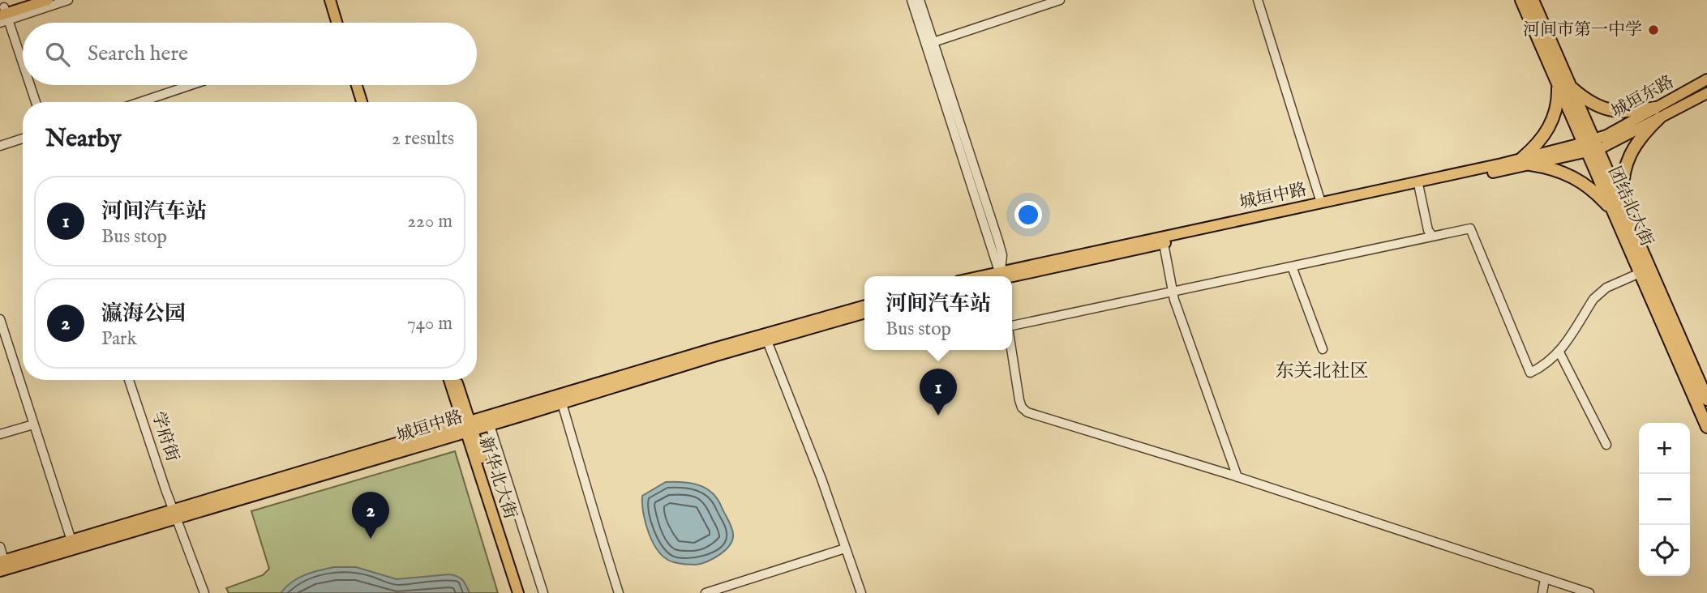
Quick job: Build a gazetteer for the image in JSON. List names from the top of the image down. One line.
{"streets":{"highway":["团结北大街"],"main road":["城垣东路","城垣中路","新华北大街"],"street":["学府街"]},"crossings":[["城垣东路","城垣中路"],["城垣东路","团结北大街"],["城垣中路","团结北大街"],["城垣中路","学府街"],["城垣中路","新华北大街"]],"districts":["东关北社区"],"places":["河间市第一中学"],"page":{"search":"Search here","heading":["Nearby","2 results"],"list":[{"mark":"1","name":"河间汽车站","note":"Bus stop","value":"220 m"},{"mark":"2","name":"瀛海公园","note":"Park","value":"740 m"}],"popup":["河间汽车站","Bus stop"],"pins":["1","2"],"map_buttons":["+","−"]}}
